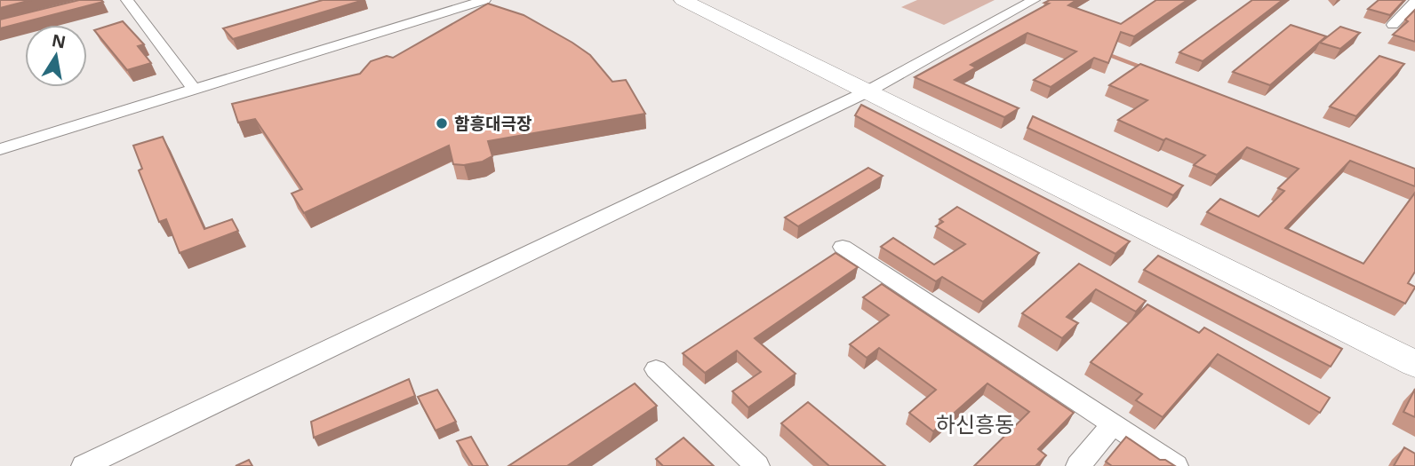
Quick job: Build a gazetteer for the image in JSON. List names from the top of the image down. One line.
{"districts":["하신흥동"],"places":["함흥대극장"],"north":"top"}
